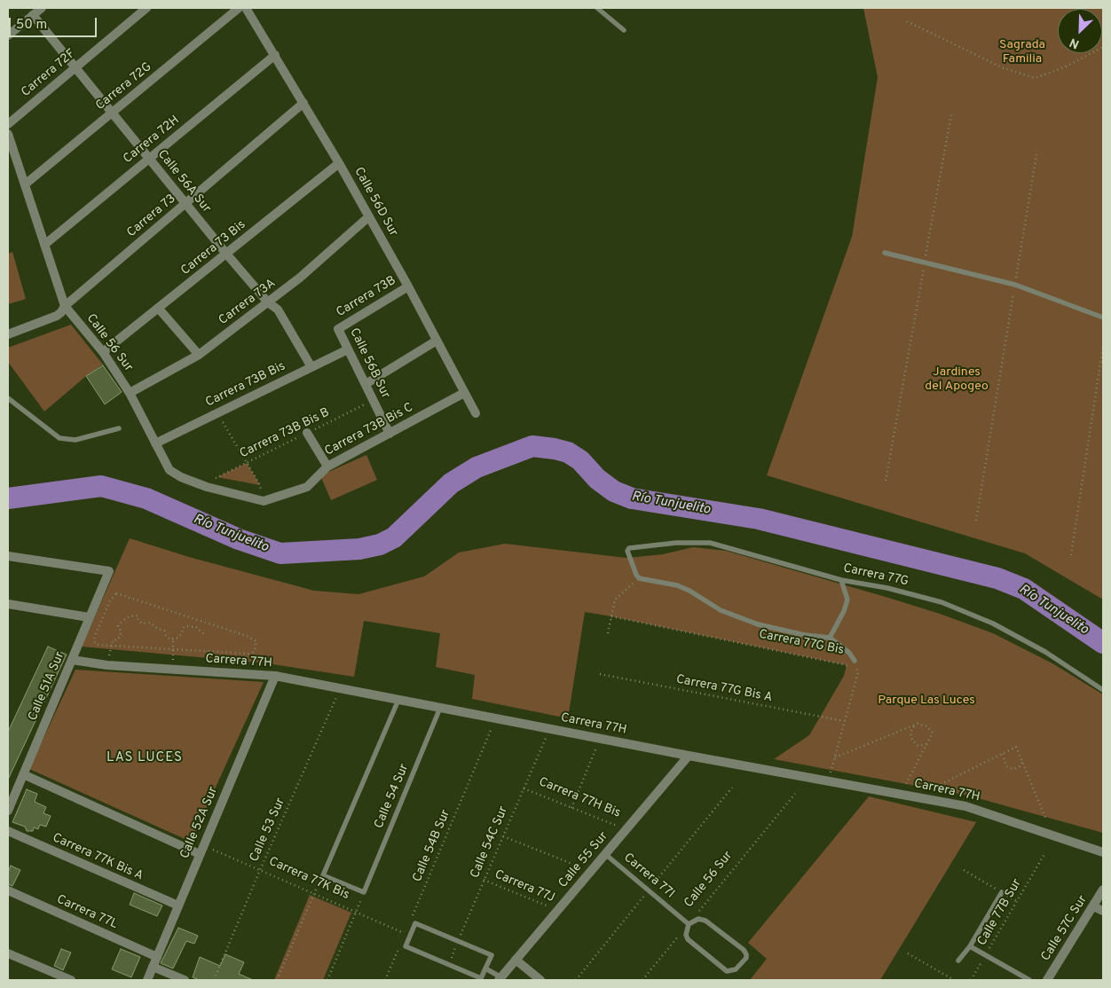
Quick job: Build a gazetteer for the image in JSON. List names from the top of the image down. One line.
{"streets":{"street":["Carrera 72F","Carrera 72G","Carrera 72H","Calle 56A Sur","Calle 56D Sur","Carrera 73","Carrera 73 Bis","Carrera 73B","Carrera 73A","Calle 56 Sur","Calle 56B Sur","Carrera 73B Bis","Carrera 73B Bis C","Carrera 77H","Calle 51A Sur","Calle 52A Sur","Carrera 77K Bis A","Calle 55 Sur","Carrera 77L","Calle 57C Sur"],"lane":["Carrera 77G","Carrera 77G Bis","Calle 54 Sur","Carrera 77I"],"path":["Carrera 73B Bis B","Carrera 77G Bis A","Carrera 77H Bis","Calle 53 Sur","Calle 54C Sur","Calle 54B Sur","Carrera 77K Bis","Carrera 77J","Calle 77B Sur"]},"crossings":[["Carrera 72F","Calle 56A Sur"],["Carrera 72G","Calle 56A Sur"],["Carrera 72G","Calle 56 Sur"],["Carrera 72H","Calle 56A Sur"],["Carrera 72H","Calle 56D Sur"],["Carrera 72H","Calle 56 Sur"],["Calle 56A Sur","Carrera 73"],["Calle 56A Sur","Carrera 73 Bis"],["Calle 56A Sur","Carrera 73A"],["Calle 56A Sur","Carrera 73B Bis"],["Calle 56D Sur","Carrera 73"],["Calle 56D Sur","Carrera 73 Bis"],["Calle 56D Sur","Carrera 73B"],["Calle 56D Sur","Carrera 73A"],["Calle 56D Sur","Carrera 73B Bis C"],["Carrera 73","Calle 56 Sur"],["Carrera 73 Bis","Calle 56 Sur"],["Carrera 73B","Calle 56B Sur"],["Carrera 73A","Calle 56 Sur"],["Calle 56 Sur","Carrera 73B Bis"],["Calle 56 Sur","Carrera 73B Bis C"],["Calle 56 Sur","Carrera 73B Bis B"],["Calle 56 Sur","Carrera 77I"],["Calle 56B Sur","Carrera 73B Bis"],["Calle 56B Sur","Carrera 73B Bis C"],["Calle 56B Sur","Carrera 73B Bis B"],["Carrera 77G","Carrera 77G Bis"],["Carrera 77H","Calle 51A Sur"],["Carrera 77H","Calle 54 Sur"],["Carrera 77H","Calle 52A Sur"],["Carrera 77H","Calle 53 Sur"],["Carrera 77H","Calle 54C Sur"],["Carrera 77H","Calle 54B Sur"],["Carrera 77H","Calle 55 Sur"],["Carrera 77H Bis","Calle 54C Sur"],["Carrera 77H Bis","Calle 55 Sur"],["Calle 52A Sur","Carrera 77K Bis A"],["Calle 52A Sur","Carrera 77K Bis"],["Calle 52A Sur","Carrera 77L"],["Calle 53 Sur","Carrera 77K Bis"],["Calle 54C Sur","Carrera 77J"],["Calle 55 Sur","Carrera 77I"],["Calle 55 Sur","Carrera 77J"]],"districts":["LAS LUCES"],"water":["Río Tunjuelito"],"parks":["Sagrada Familia","Jardines del Apogeo","Parque Las Luces"],"scale_bar":"50 m","north":"bottom left"}
